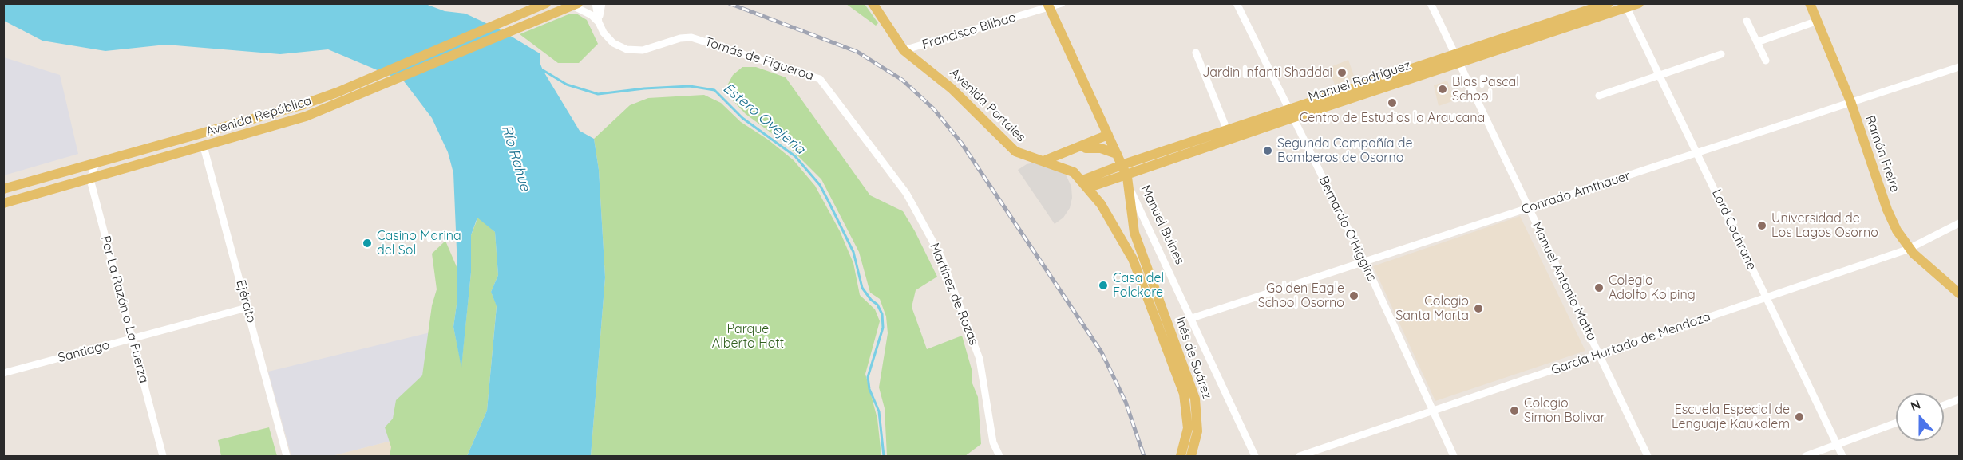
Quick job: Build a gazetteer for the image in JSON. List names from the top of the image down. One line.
{"streets":{"main road":["Manuel Rodríguez","Avenida Portales","Avenida República","Ramón Freire","Manuel Bulnes","Inés de Suárez"],"street":["Francisco Bilbao","Tomás de Figueroa","Conrado Amthauer","Bernardo O'Higgins","Lord Cochrane","Manuel Antonio Matta","Martínez de Rozas","Ejército","Por La Razón o La Fuerza","García Hurtado de Mendoza","Santiago"]},"crossings":[["Francisco Bilbao","Avenida Portales"],["Francisco Bilbao","Manuel Bulnes"],["Tomás de Figueroa","Avenida República"],["Tomás de Figueroa","Martínez de Rozas"],["Manuel Rodríguez","Avenida Portales"],["Manuel Rodríguez","Manuel Bulnes"],["Manuel Rodríguez","Bernardo O'Higgins"],["Manuel Rodríguez","Lord Cochrane"],["Manuel Rodríguez","Manuel Antonio Matta"],["Avenida Portales","Inés de Suárez"],["Avenida República","Ejército"],["Avenida República","Por La Razón o La Fuerza"],["Ramón Freire","Conrado Amthauer"],["Ramón Freire","García Hurtado de Mendoza"],["Conrado Amthauer","Manuel Bulnes"],["Conrado Amthauer","Bernardo O'Higgins"],["Conrado Amthauer","Lord Cochrane"],["Conrado Amthauer","Manuel Antonio Matta"],["Manuel Bulnes","Inés de Suárez"],["Bernardo O'Higgins","García Hurtado de Mendoza"],["Lord Cochrane","García Hurtado de Mendoza"],["Manuel Antonio Matta","García Hurtado de Mendoza"],["Ejército","Santiago"],["Por La Razón o La Fuerza","Santiago"]],"water":["Estero Ovejeria","Río Rahue"],"parks":["Parque Alberto Hott"],"places":["Jardin Infanti Shaddai","Blas Pascal School","Centro de Estudios la Araucana","Segunda Compañía de Bomberos de Osorno","Universidad de Los Lagos Osorno","Casino Marina del Sol","Casa del Folckore","Colegio Adolfo Kolping","Golden Eagle School Osorno","Colegio Santa Marta","Colegio Simon Bolivar","Escuela Especial de Lenguaje Kaukalem"],"north":"top"}
